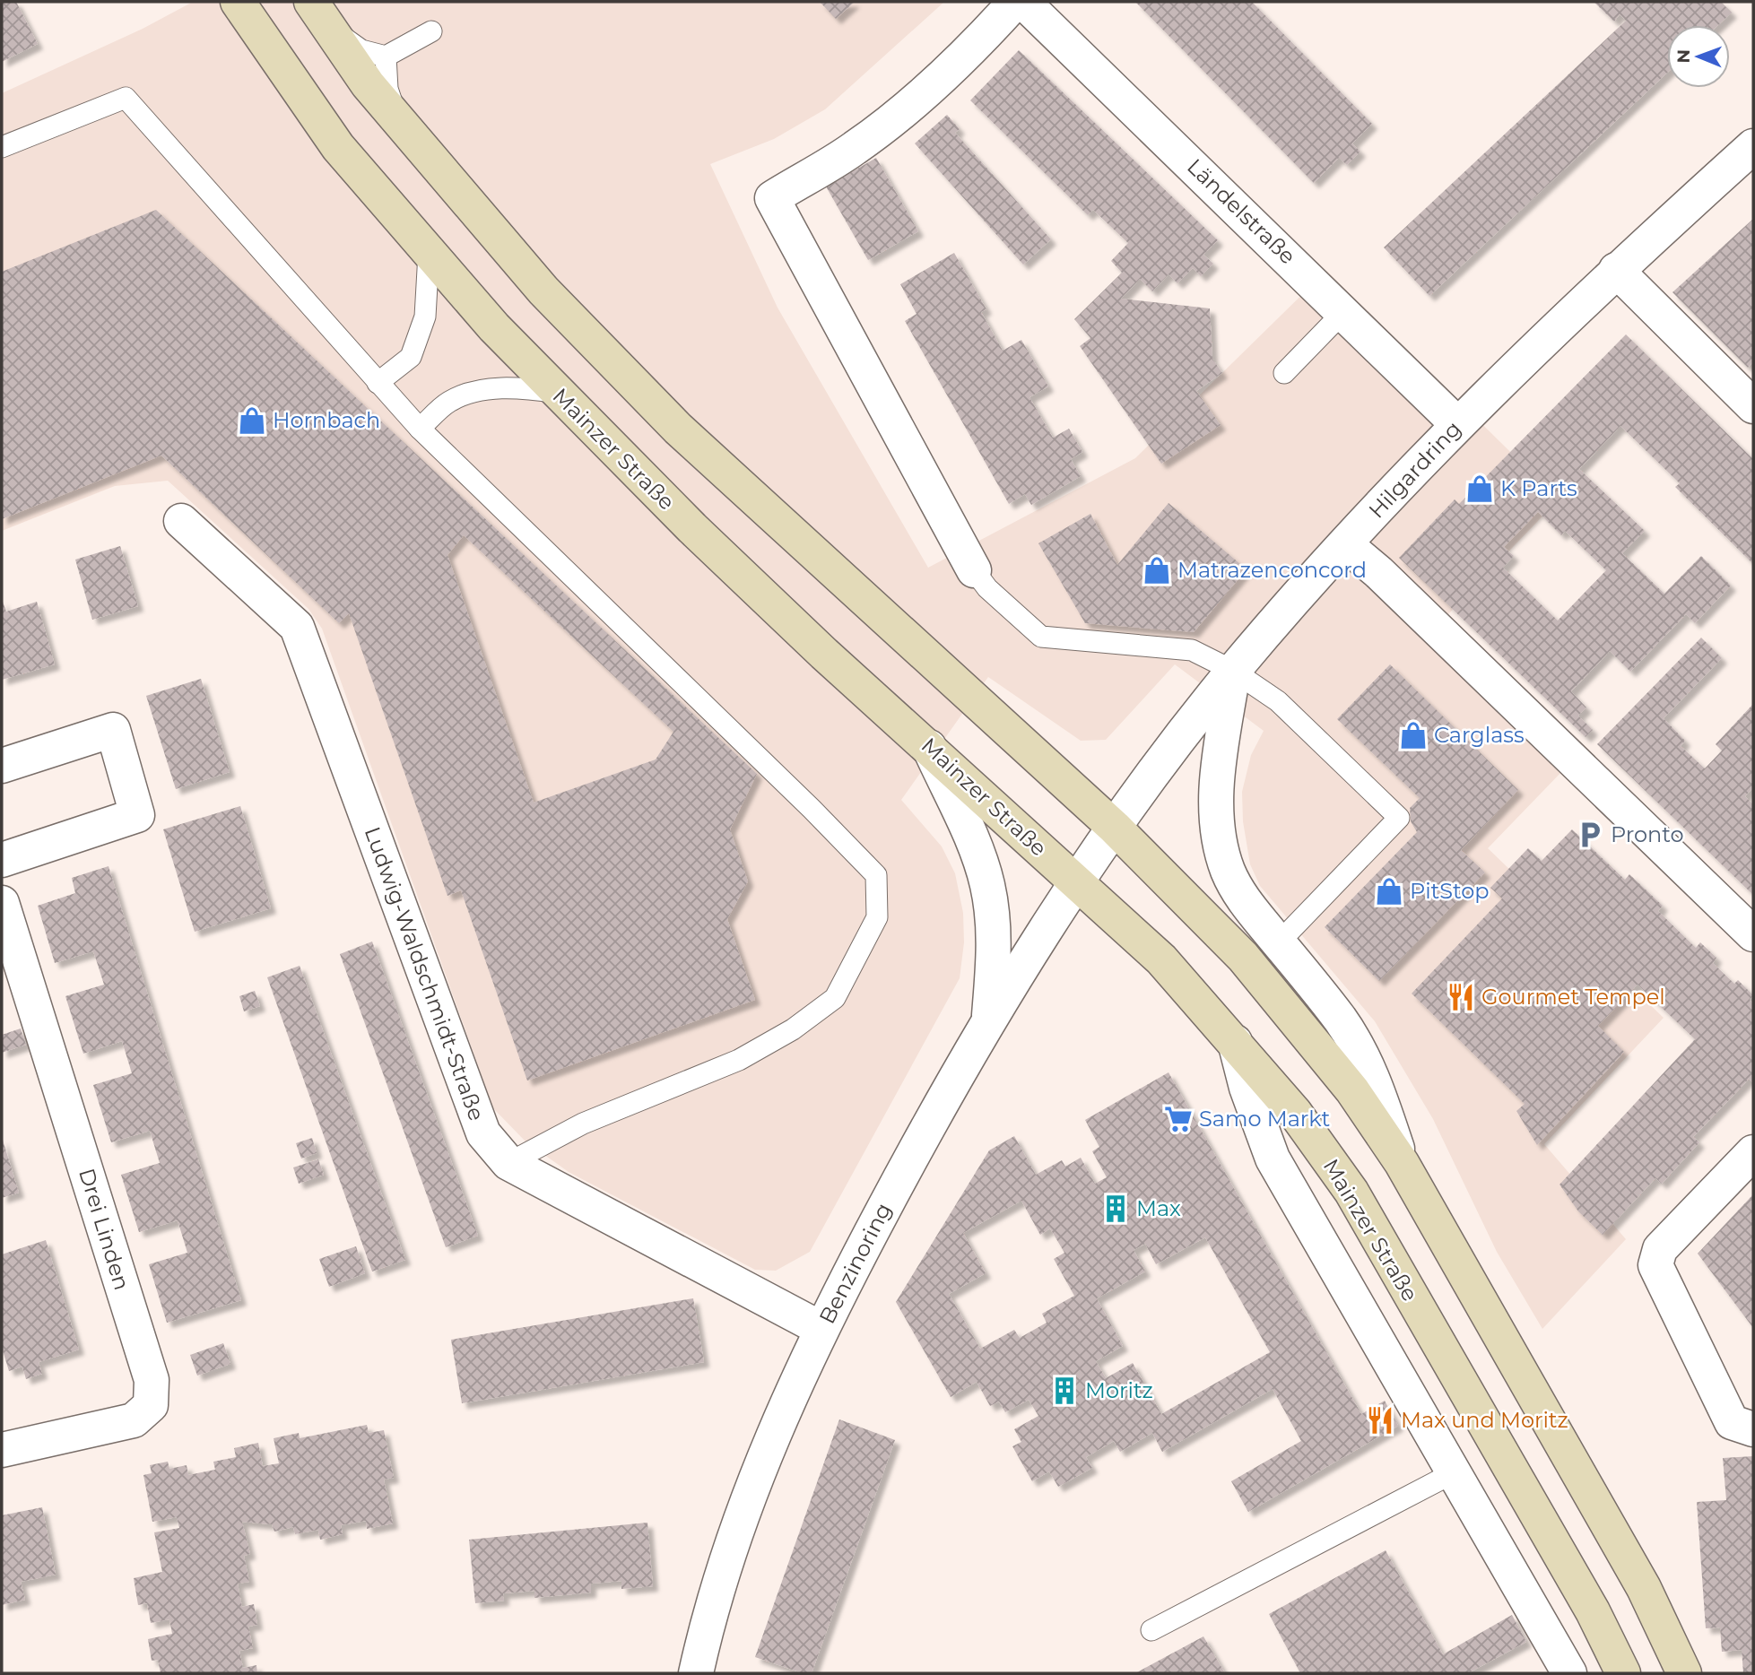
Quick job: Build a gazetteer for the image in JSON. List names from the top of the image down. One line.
{"streets":{"main road":["Mainzer Straße"],"street":["Ländelstraße","Hilgardring","Ludwig-Waldschmidt-Straße","Drei Linden","Benzinoring"]},"crossings":[["Ländelstraße","Hilgardring"],["Mainzer Straße","Hilgardring"],["Mainzer Straße","Benzinoring"],["Hilgardring","Benzinoring"],["Ludwig-Waldschmidt-Straße","Benzinoring"]],"places":{"shop":["Hornbach","K Parts","Matrazenconcord","Carglass","PitStop"],"parking":["Pronto"],"restaurant":["Gourmet Tempel","Max und Moritz"],"supermarket":["Samo Markt"],"building":["Max","Moritz"]},"north":"left"}
